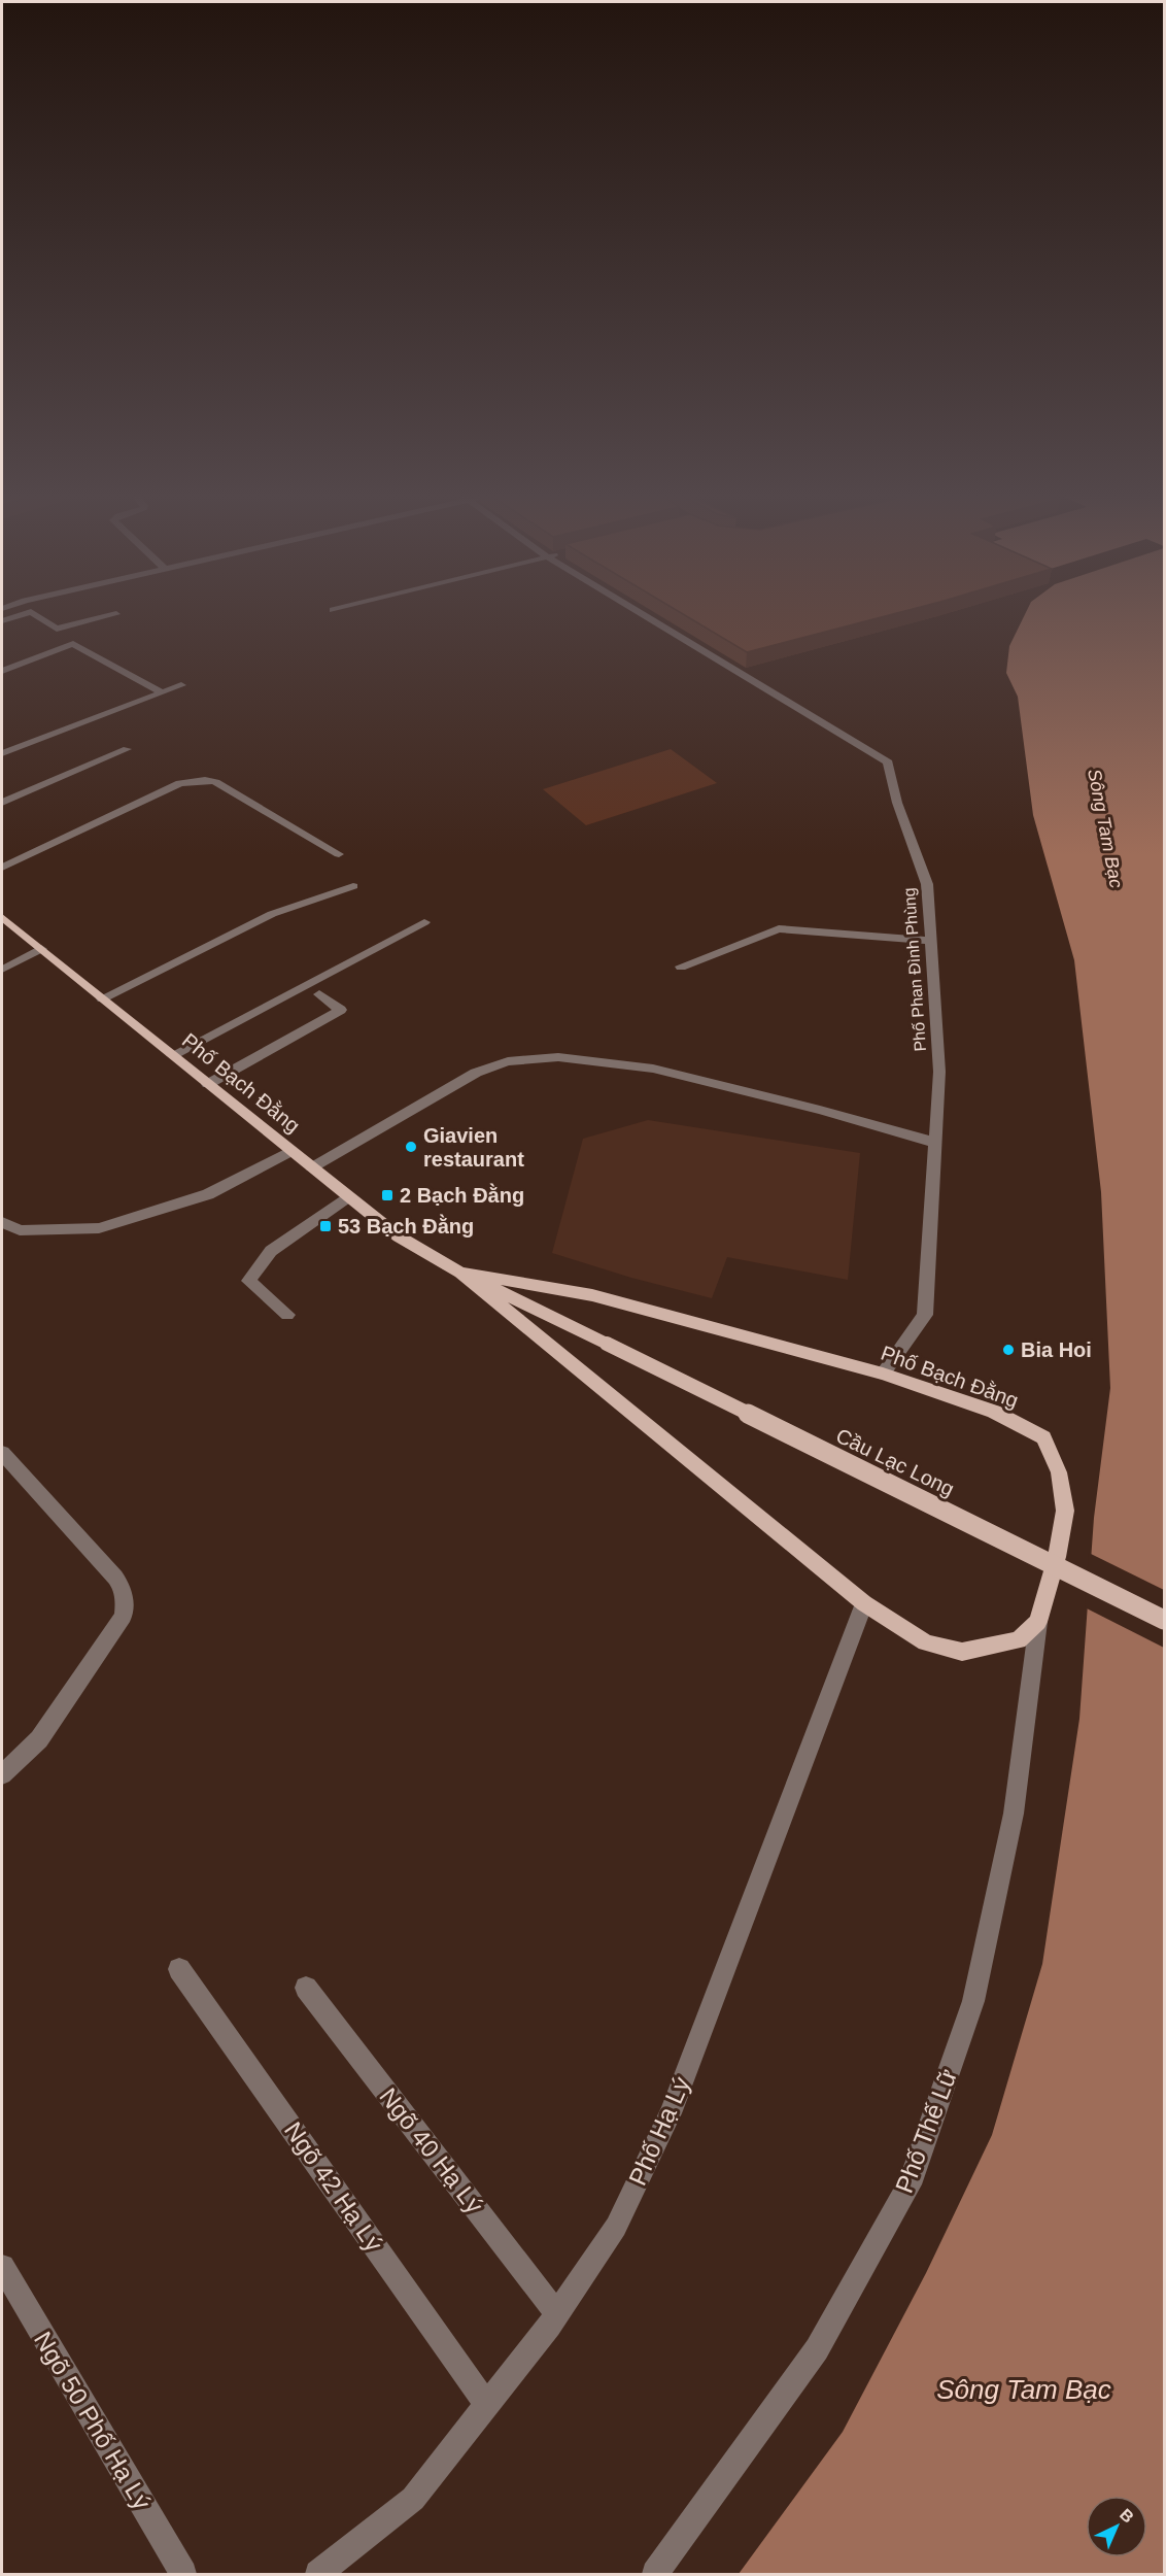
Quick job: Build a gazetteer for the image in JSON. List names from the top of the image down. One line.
{"streets":{"main road":["Phố Bạch Đằng","Cầu Lạc Long"],"street":["Phố Phan Đình Phùng","Phố Hạ Lý","Phố Thế Lữ","Ngõ 40 Hạ Lý","Ngõ 42 Hạ Lý","Ngõ 50 Phố Hạ Lý"]},"crossings":[["Phố Phan Đình Phùng","Phố Bạch Đằng"],["Phố Bạch Đằng","Cầu Lạc Long"],["Phố Bạch Đằng","Phố Hạ Lý"],["Phố Bạch Đằng","Phố Thế Lữ"],["Phố Hạ Lý","Ngõ 40 Hạ Lý"],["Phố Hạ Lý","Ngõ 42 Hạ Lý"]],"water":["Sông Tam Bạc"],"places":{"other":["Giavien restaurant","Bia Hoi"],"transit":["2 Bạch Đằng","53 Bạch Đằng"]},"north":"top right"}
